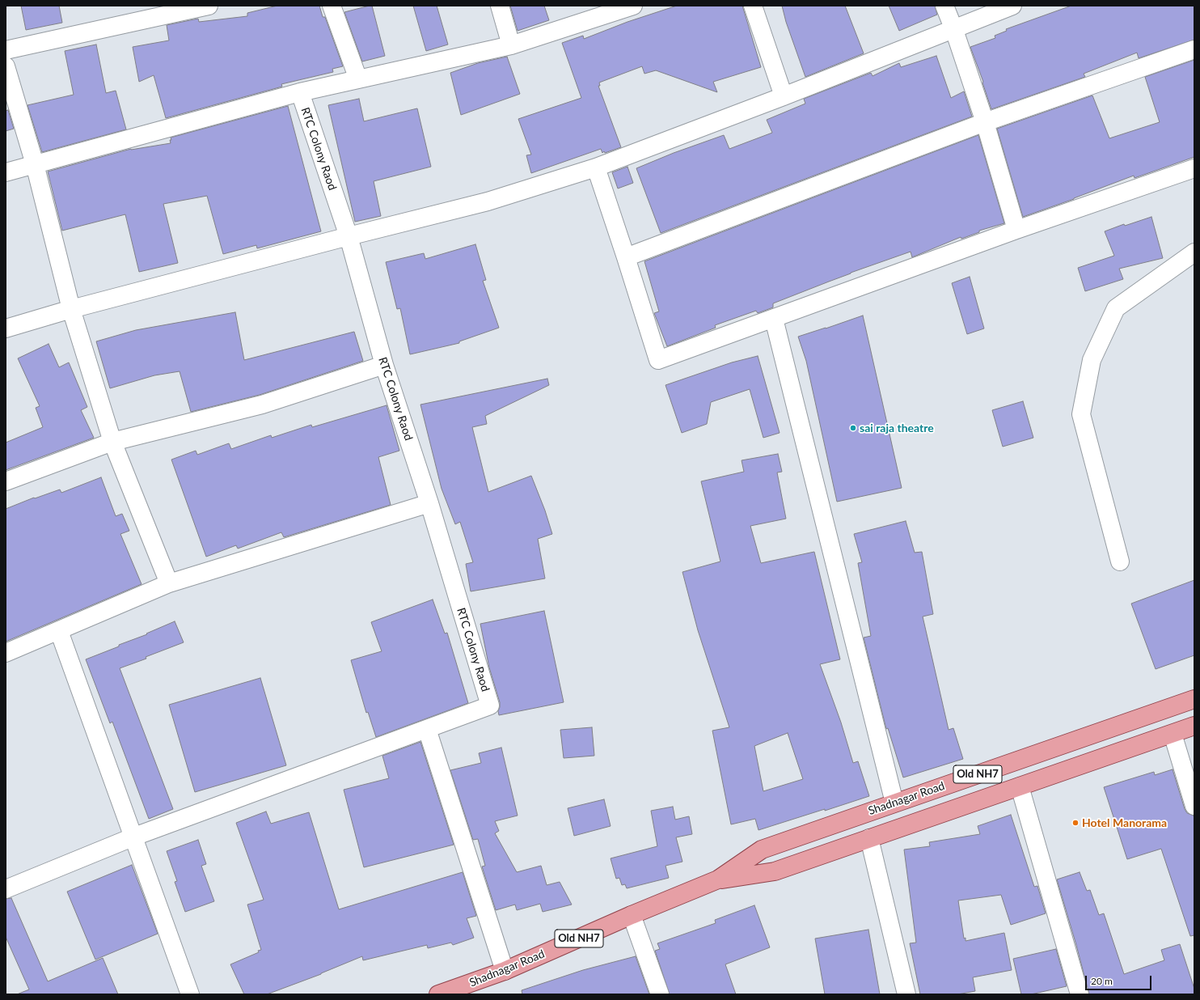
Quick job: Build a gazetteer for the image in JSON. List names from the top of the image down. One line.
{"streets":{"main road":["Old NH7","Shadnagar Road"],"street":["RTC Colony Raod"]},"places":["sai raja theatre","Hotel Manorama"],"scale_bar":"20 m"}
